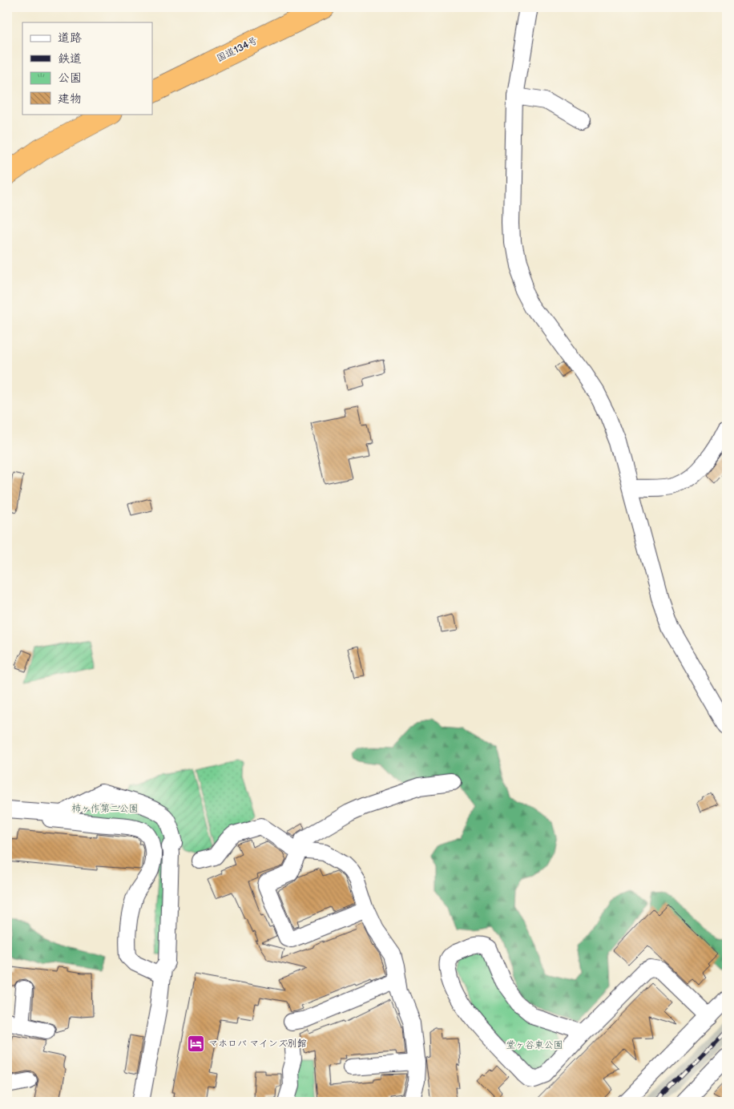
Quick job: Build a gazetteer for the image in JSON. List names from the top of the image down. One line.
{"streets":{"highway":["国道134号"]},"parks":["柿ヶ作第二公園","堂ヶ谷東公園"],"places":{"hotel":["マホロバ マインズ別館"]},"legend":["道路","鉄道","公園","建物"]}
